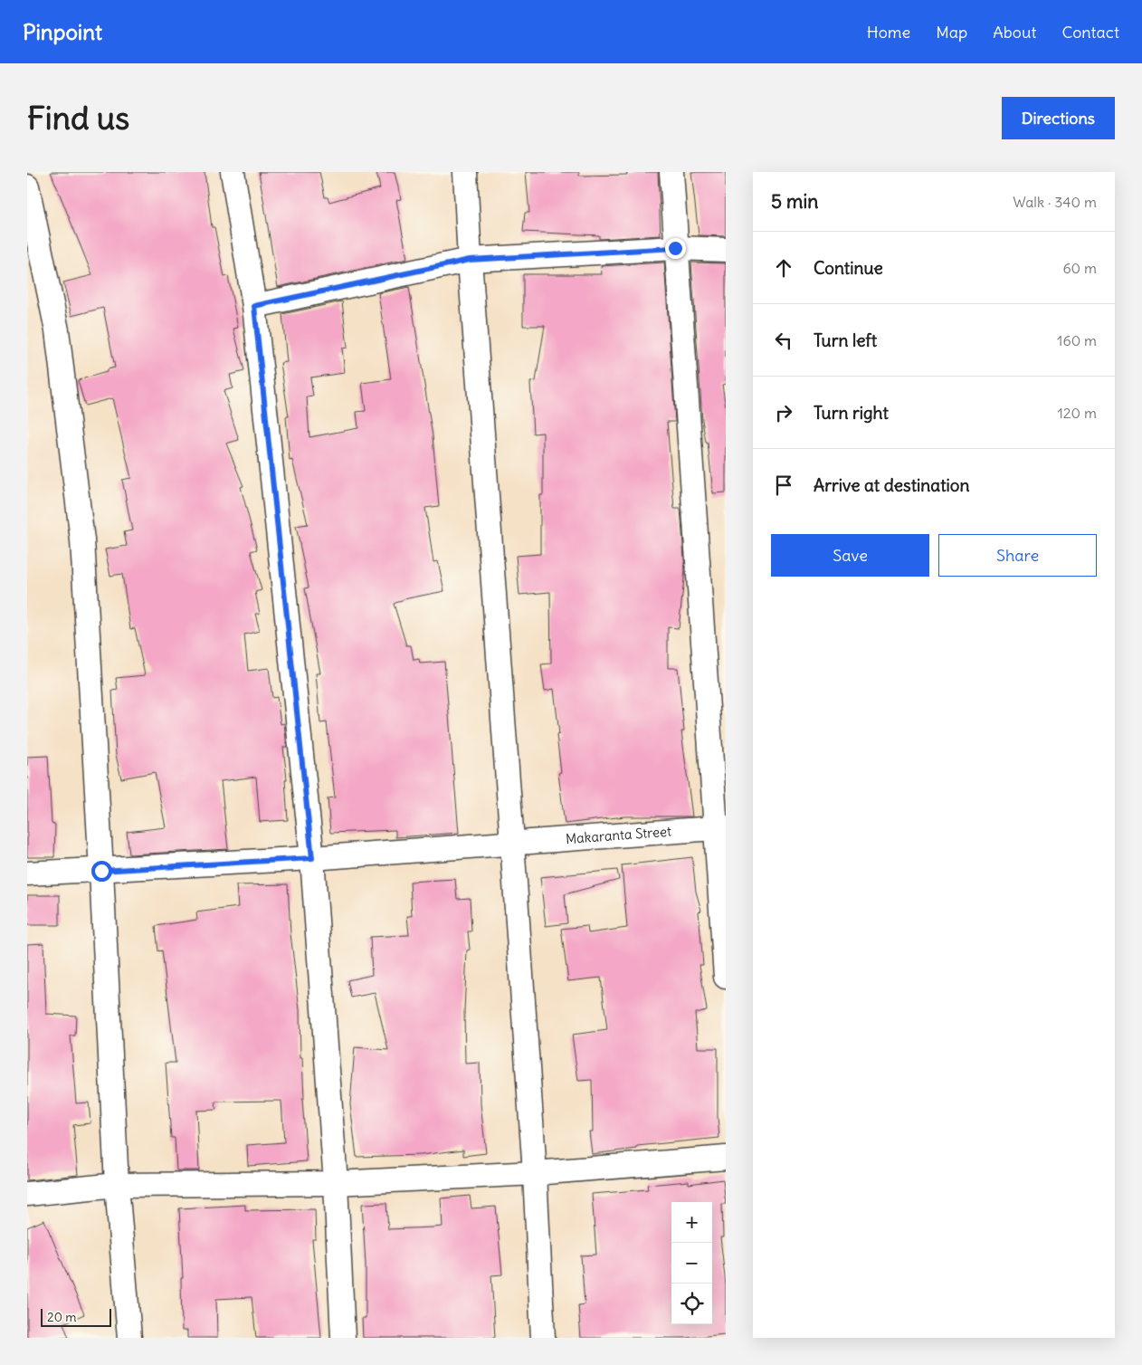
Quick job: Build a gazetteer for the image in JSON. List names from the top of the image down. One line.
{"streets":{"street":["Makaranta Street"]},"scale_bar":"20 m","page":{"header":"Pinpoint","nav":["Home","Map","About","Contact"],"buttons":["Directions",["Save","Share"]],"title":"Find us","heading":["5 min","Walk · 340 m"],"list":[["Continue","60 m"],["Turn left","160 m"],["Turn right","120 m"],"Arrive at destination"],"map_buttons":["+","−"],"scale":"20 m"}}
